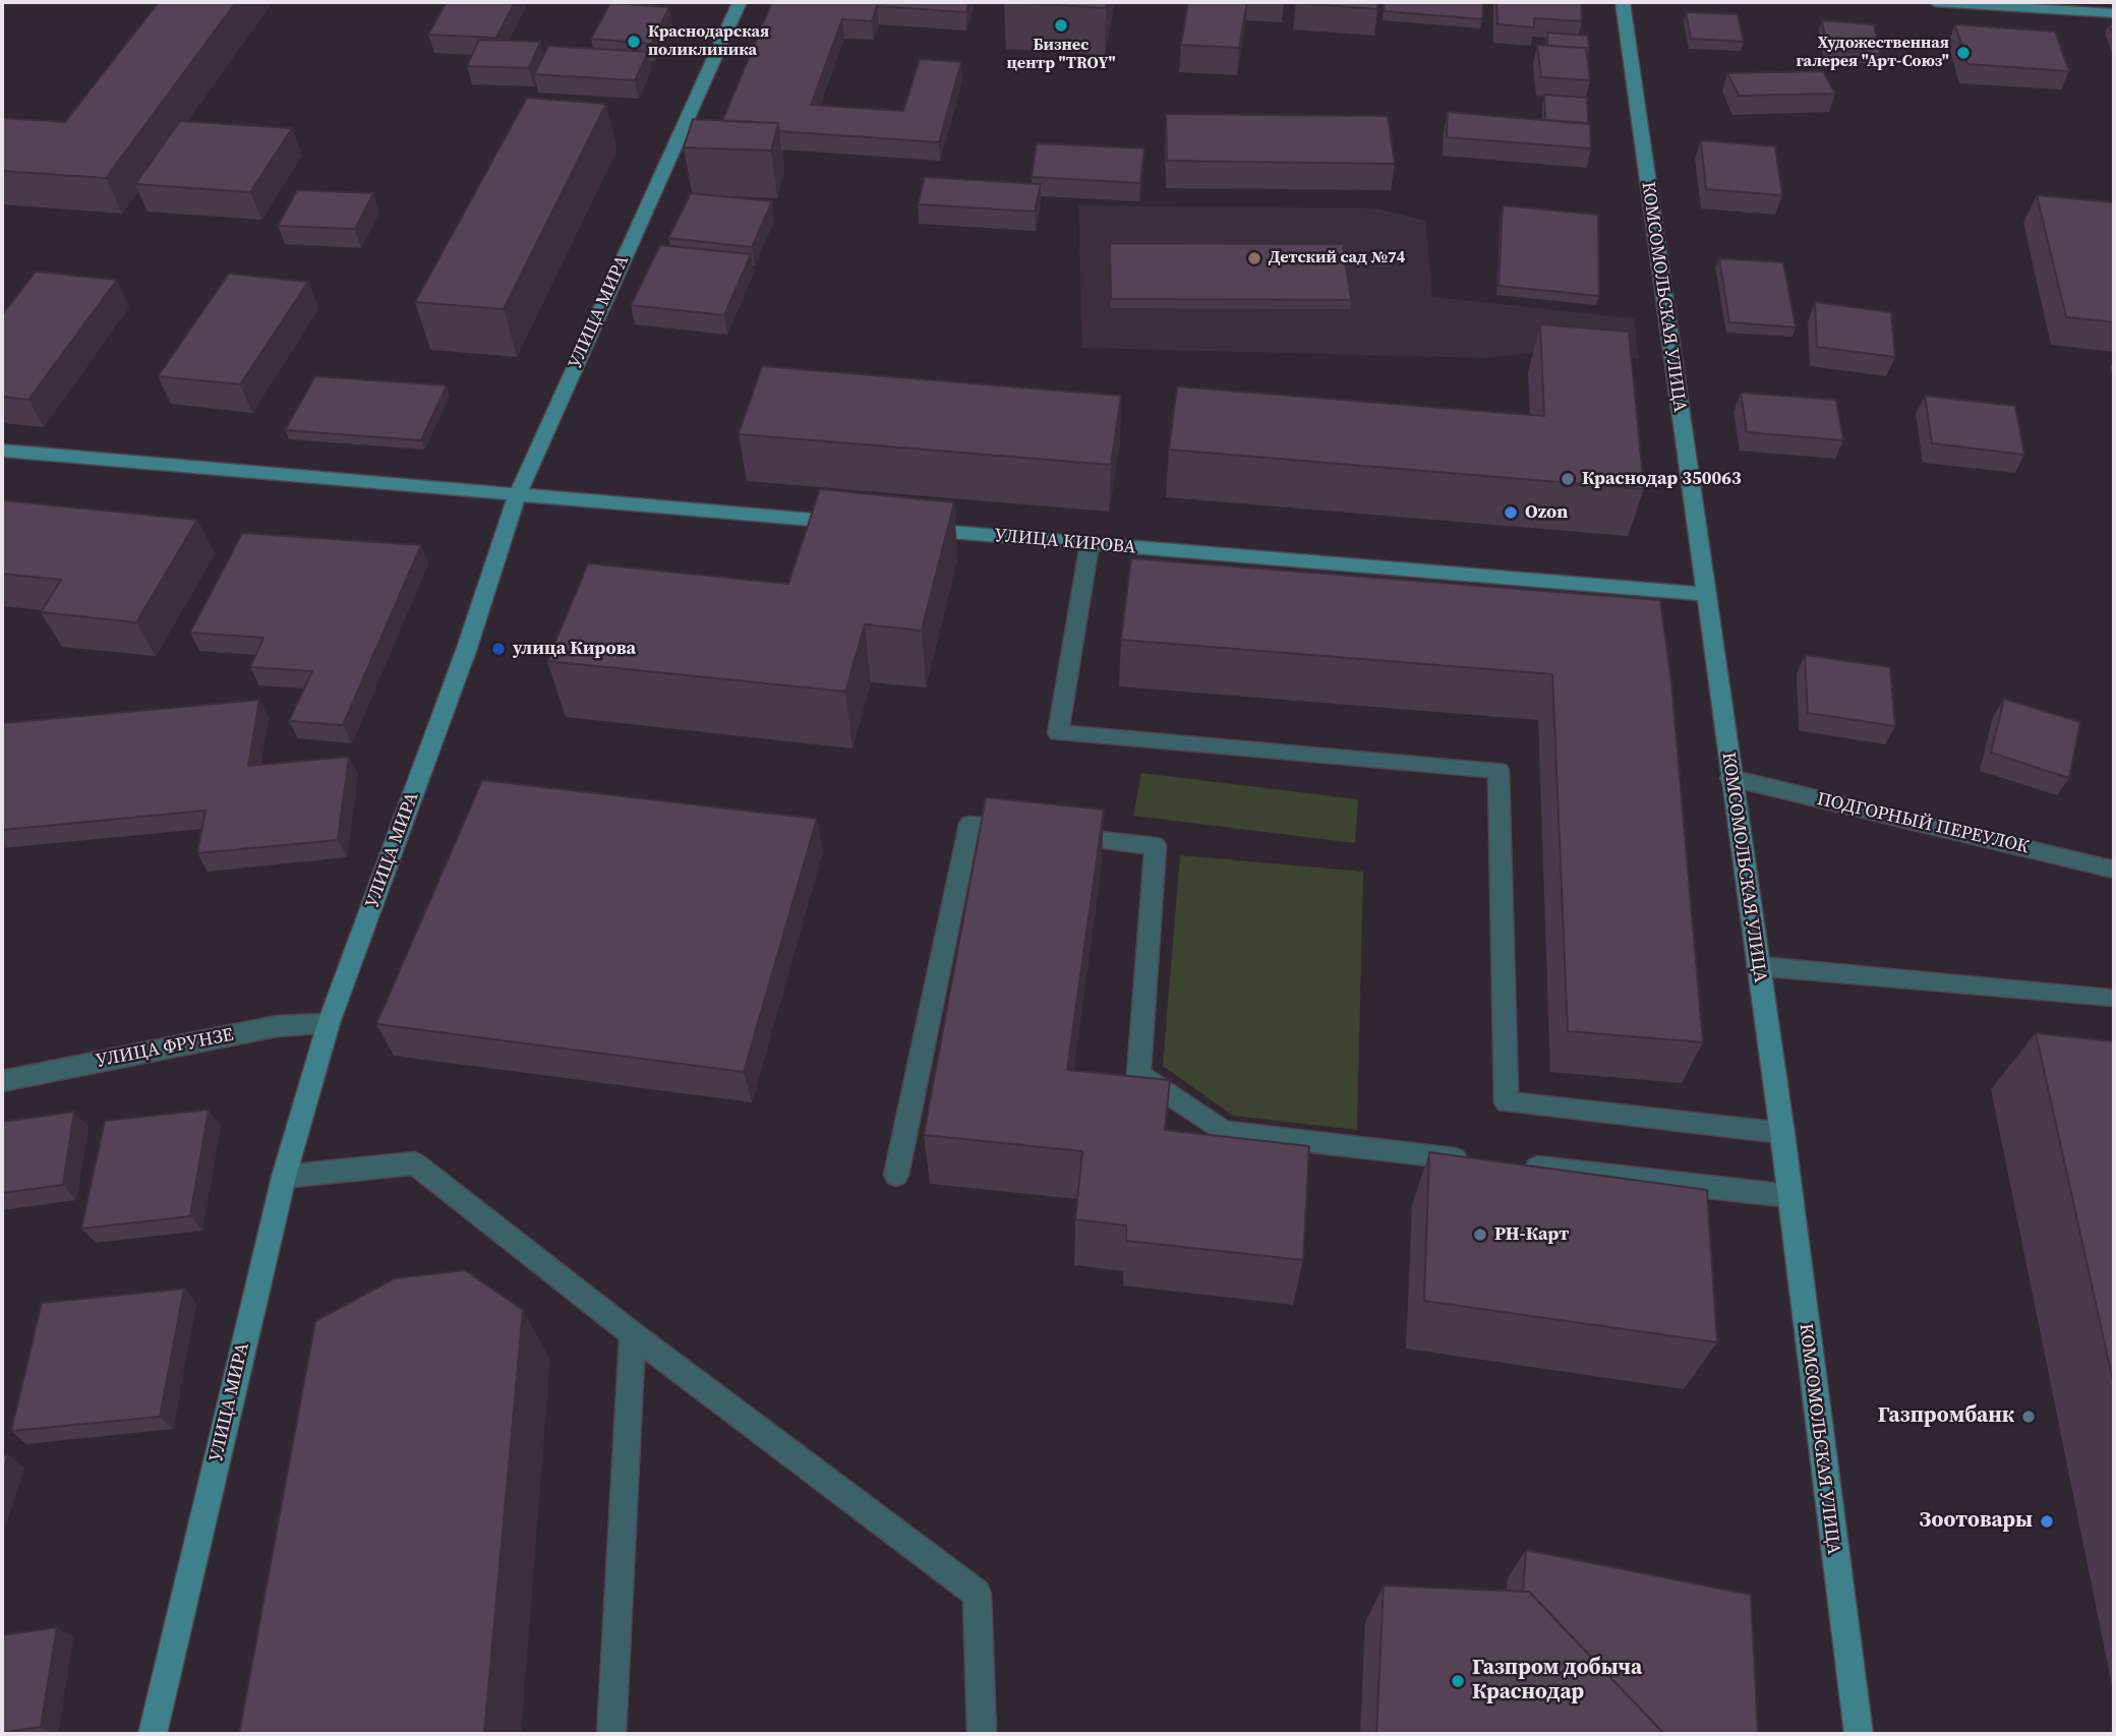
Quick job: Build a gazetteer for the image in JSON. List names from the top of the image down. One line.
{"streets":{"street":["КОМСОМОЛЬСКАЯ УЛИЦА","УЛИЦА МИРА","УЛИЦА КИРОВА","ПОДГОРНЫЙ ПЕРЕУЛОК","УЛИЦА ФРУНЗЕ"]},"crossings":[["КОМСОМОЛЬСКАЯ УЛИЦА","УЛИЦА КИРОВА"],["КОМСОМОЛЬСКАЯ УЛИЦА","ПОДГОРНЫЙ ПЕРЕУЛОК"],["УЛИЦА МИРА","УЛИЦА ФРУНЗЕ"]],"places":["Бизнес центр \"TROY\"","Краснодарская поликлиника","Художественная галерея \"Арт-Союз\"","Детский сад №74","Краснодар 350063","Ozon","улица Кирова","РН-Карт","Газпромбанк","Зоотовары","Газпром добыча Краснодар"]}
